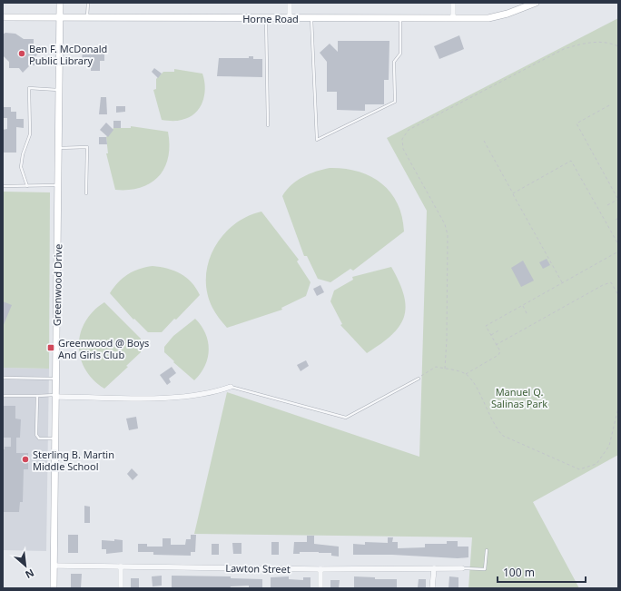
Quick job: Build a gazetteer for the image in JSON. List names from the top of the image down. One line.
{"streets":{"main road":["Horne Road","Greenwood Drive"],"street":["Lawton Street"]},"crossings":[["Horne Road","Greenwood Drive"],["Greenwood Drive","Lawton Street"]],"parks":["Manuel Q. Salinas Park"],"places":{"other":["Ben F. McDonald Public Library","Sterling B. Martin Middle School"],"transit":["Greenwood @ Boys And Girls Club"]},"scale_bar":"100 m","north":"bottom right"}
